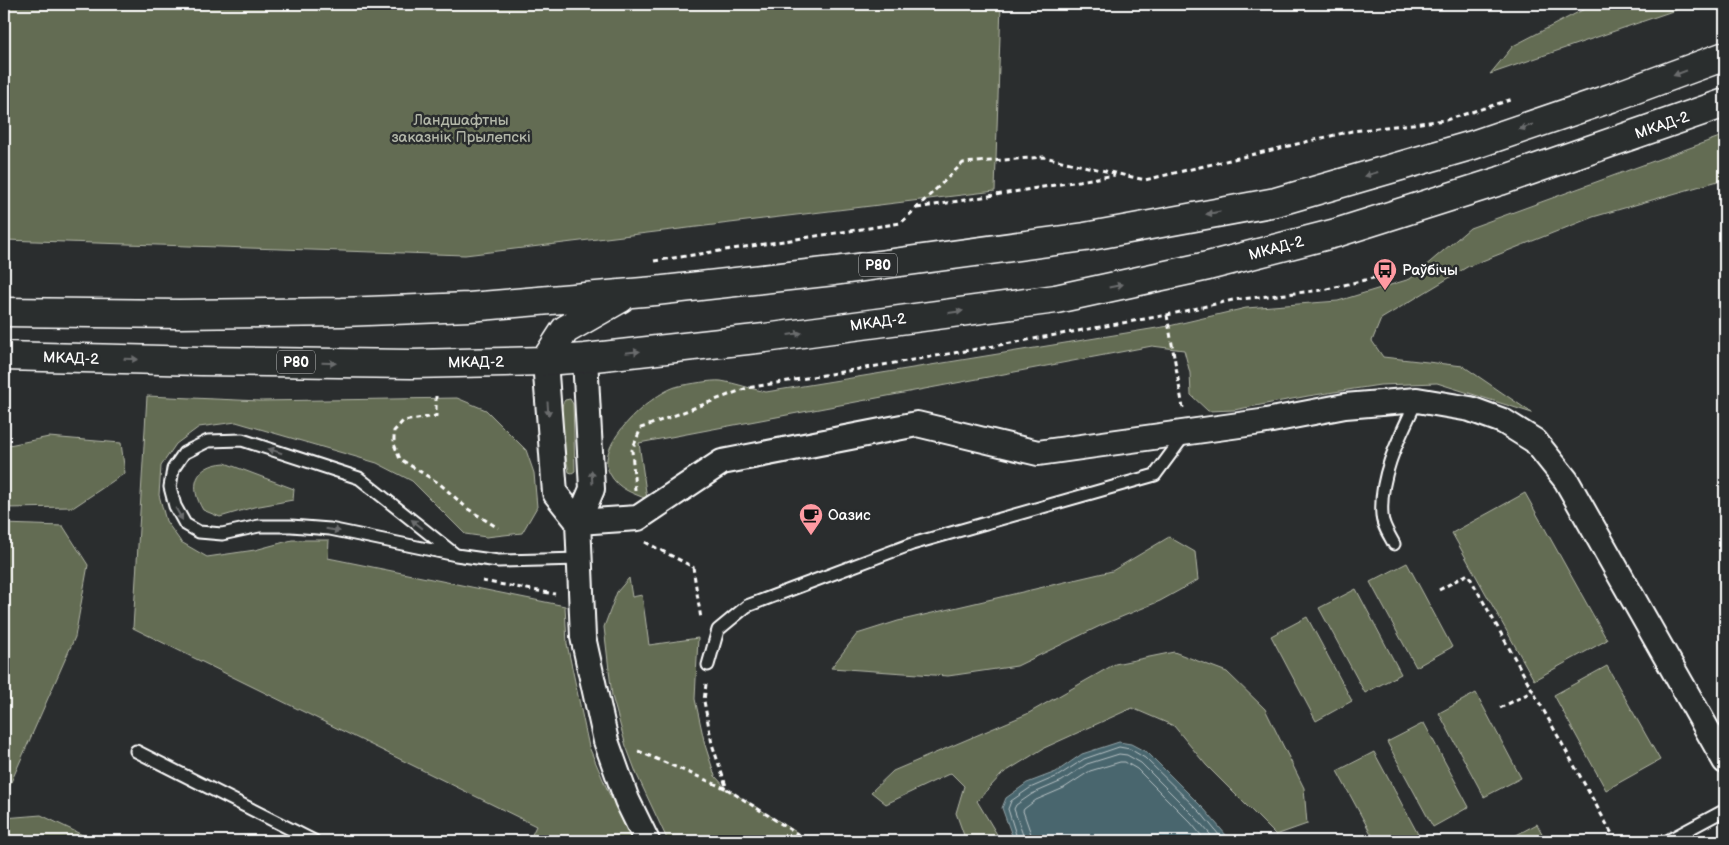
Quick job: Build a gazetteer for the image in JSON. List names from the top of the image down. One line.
{"streets":{"highway":["МКАД-2","Р80"]},"parks":["Ландшафтны заказнік Прылепскі"],"places":{"bus stop":["Раўбічы"],"cafe":["Оазис"]}}
